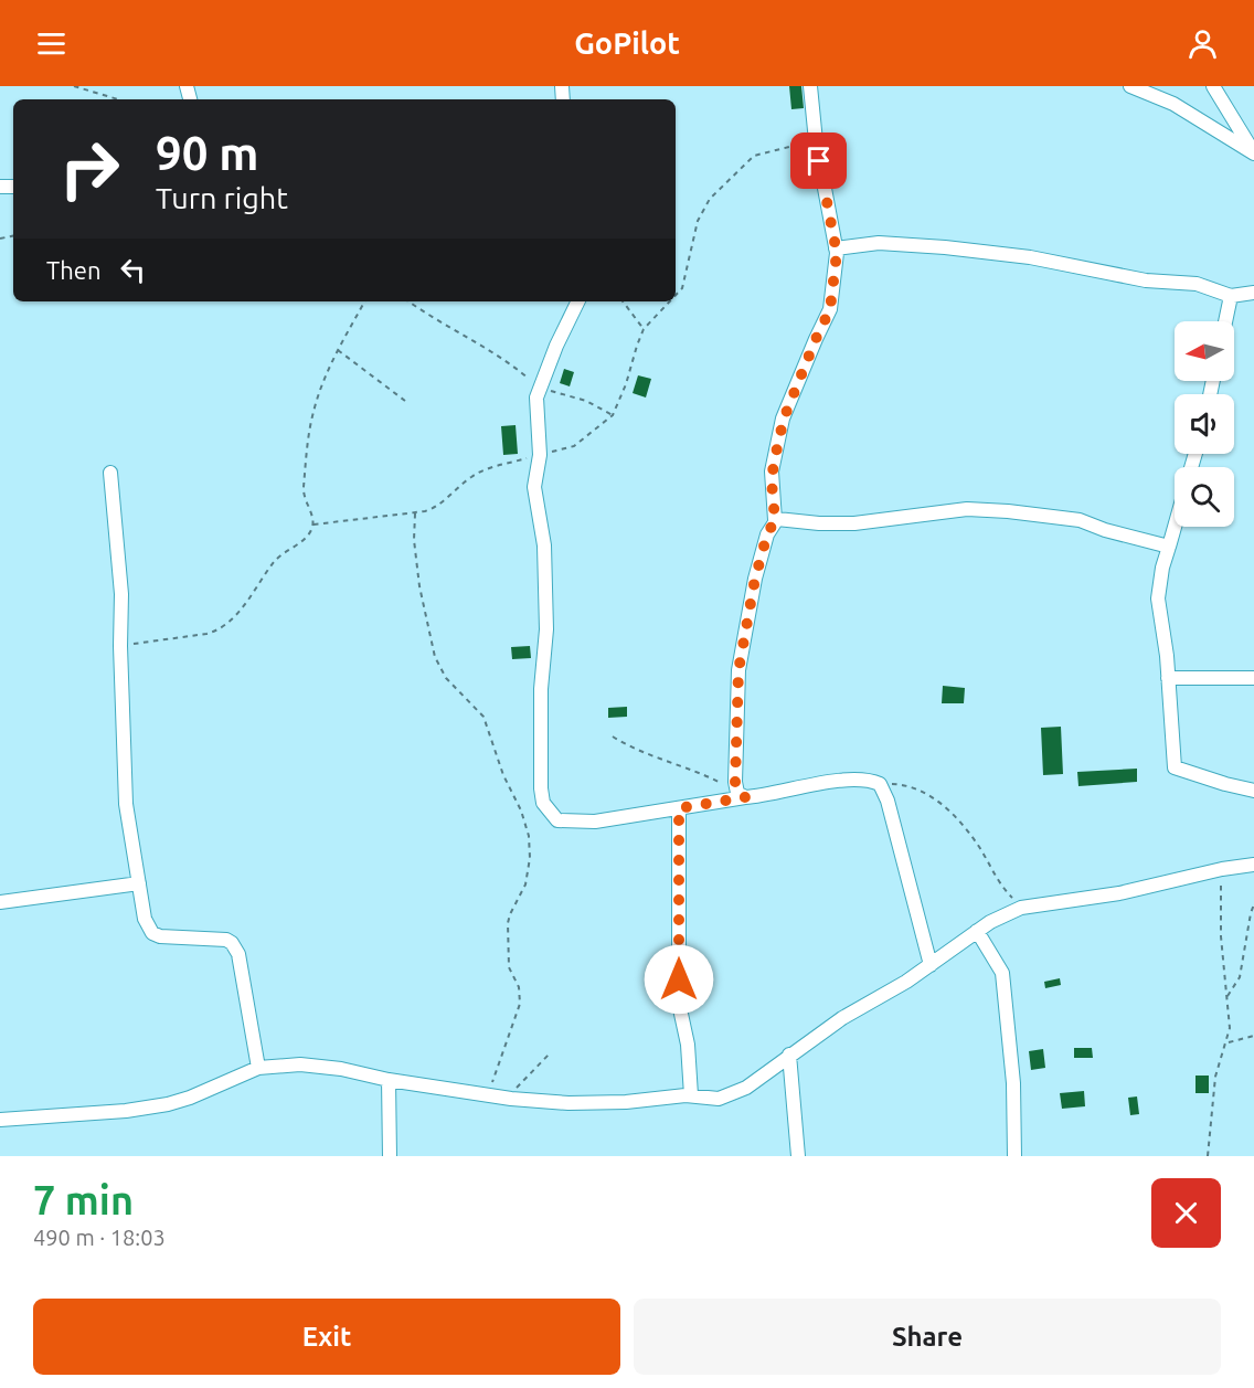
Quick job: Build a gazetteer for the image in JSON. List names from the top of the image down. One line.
{"north":"left","page":{"header":"GoPilot","turn":["90 m","Turn right"],"then":"Then","heading":["7 min","490 m · 18:03"],"buttons":["Exit","Share"]}}
